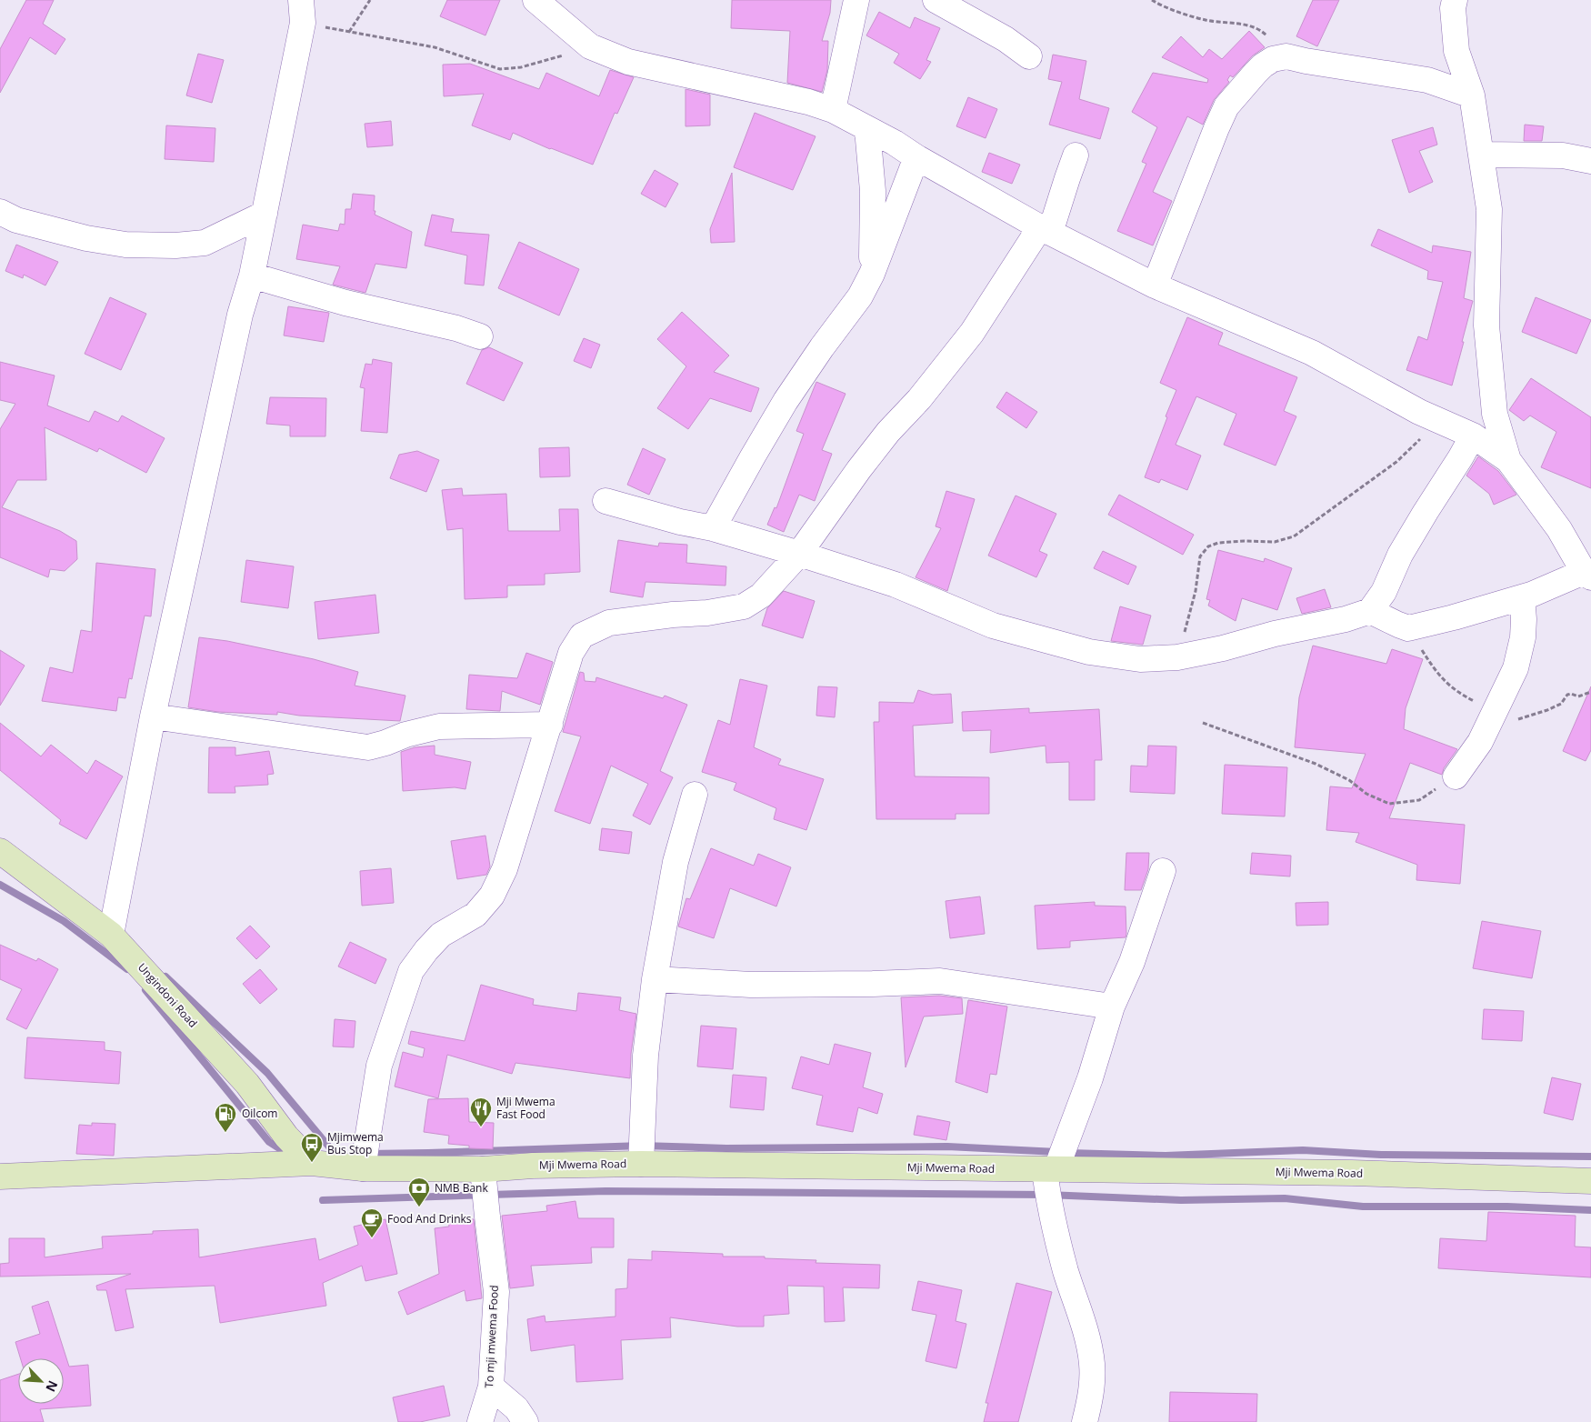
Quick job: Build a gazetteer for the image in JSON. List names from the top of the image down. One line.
{"streets":{"main road":["Ungindoni Road","Mji Mwema Road"],"street":["To mji mwema Food"]},"crossings":[["Ungindoni Road","Mji Mwema Road"],["Mji Mwema Road","To mji mwema Food"]],"places":{"restaurant":["Mji Mwema Fast Food"],"fuel station":["Oilcom"],"bus stop":["Mjimwema Bus Stop"],"bank":["NMB Bank"],"cafe":["Food And Drinks"]},"north":"bottom right"}
